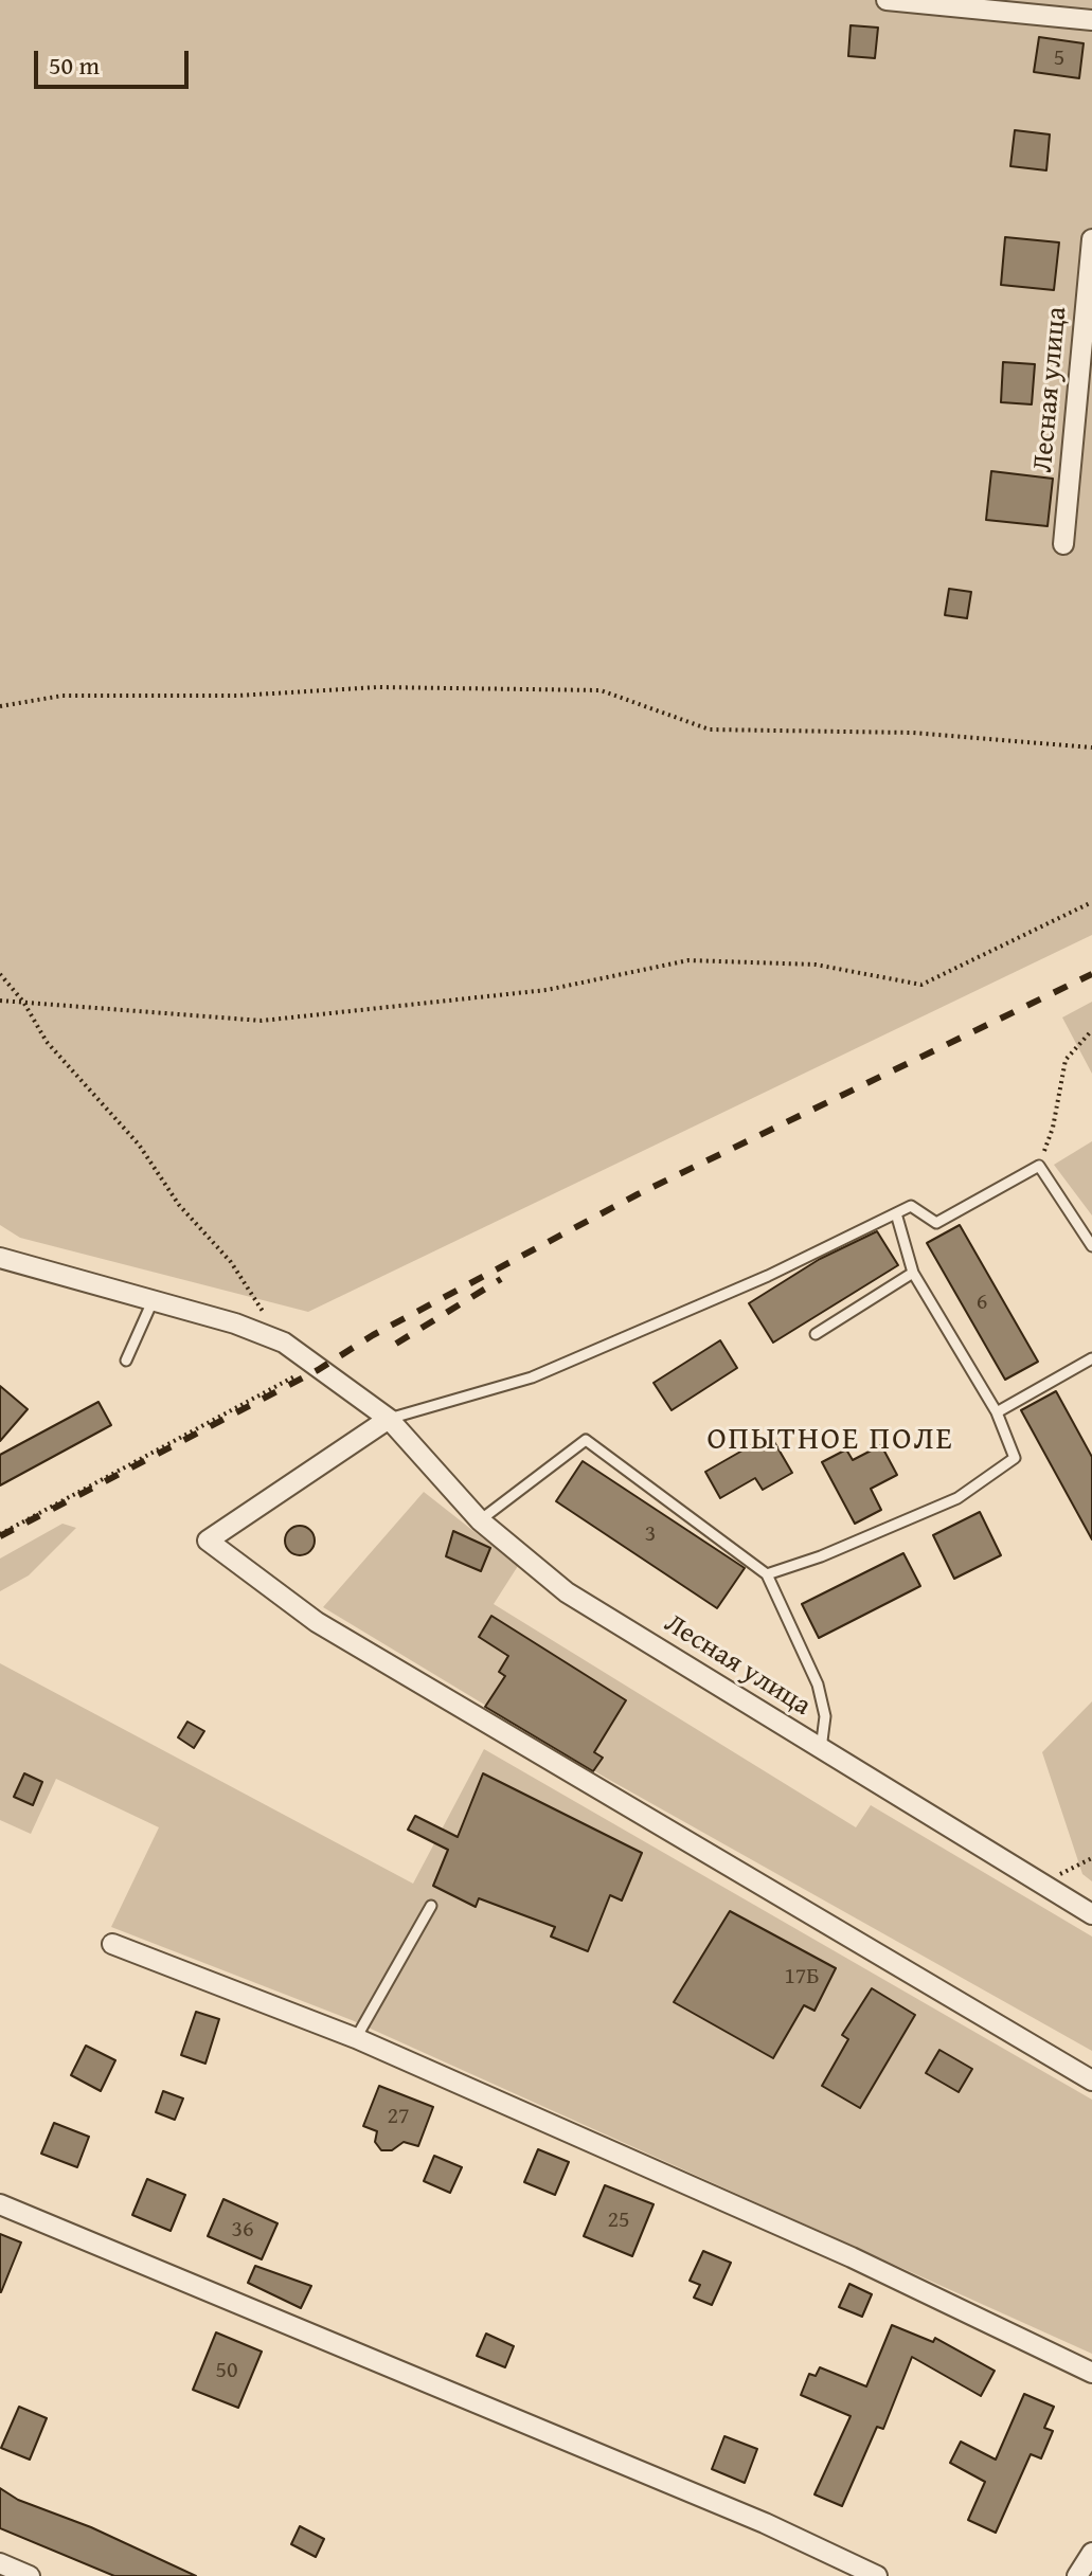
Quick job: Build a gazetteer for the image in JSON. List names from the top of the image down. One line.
{"streets":{"street":["Лесная улица"]},"districts":["ОПЫТНОЕ ПОЛЕ"],"house_numbers":["5","6","3","17Б","27","25","36","50"],"scale_bar":"50 m"}
